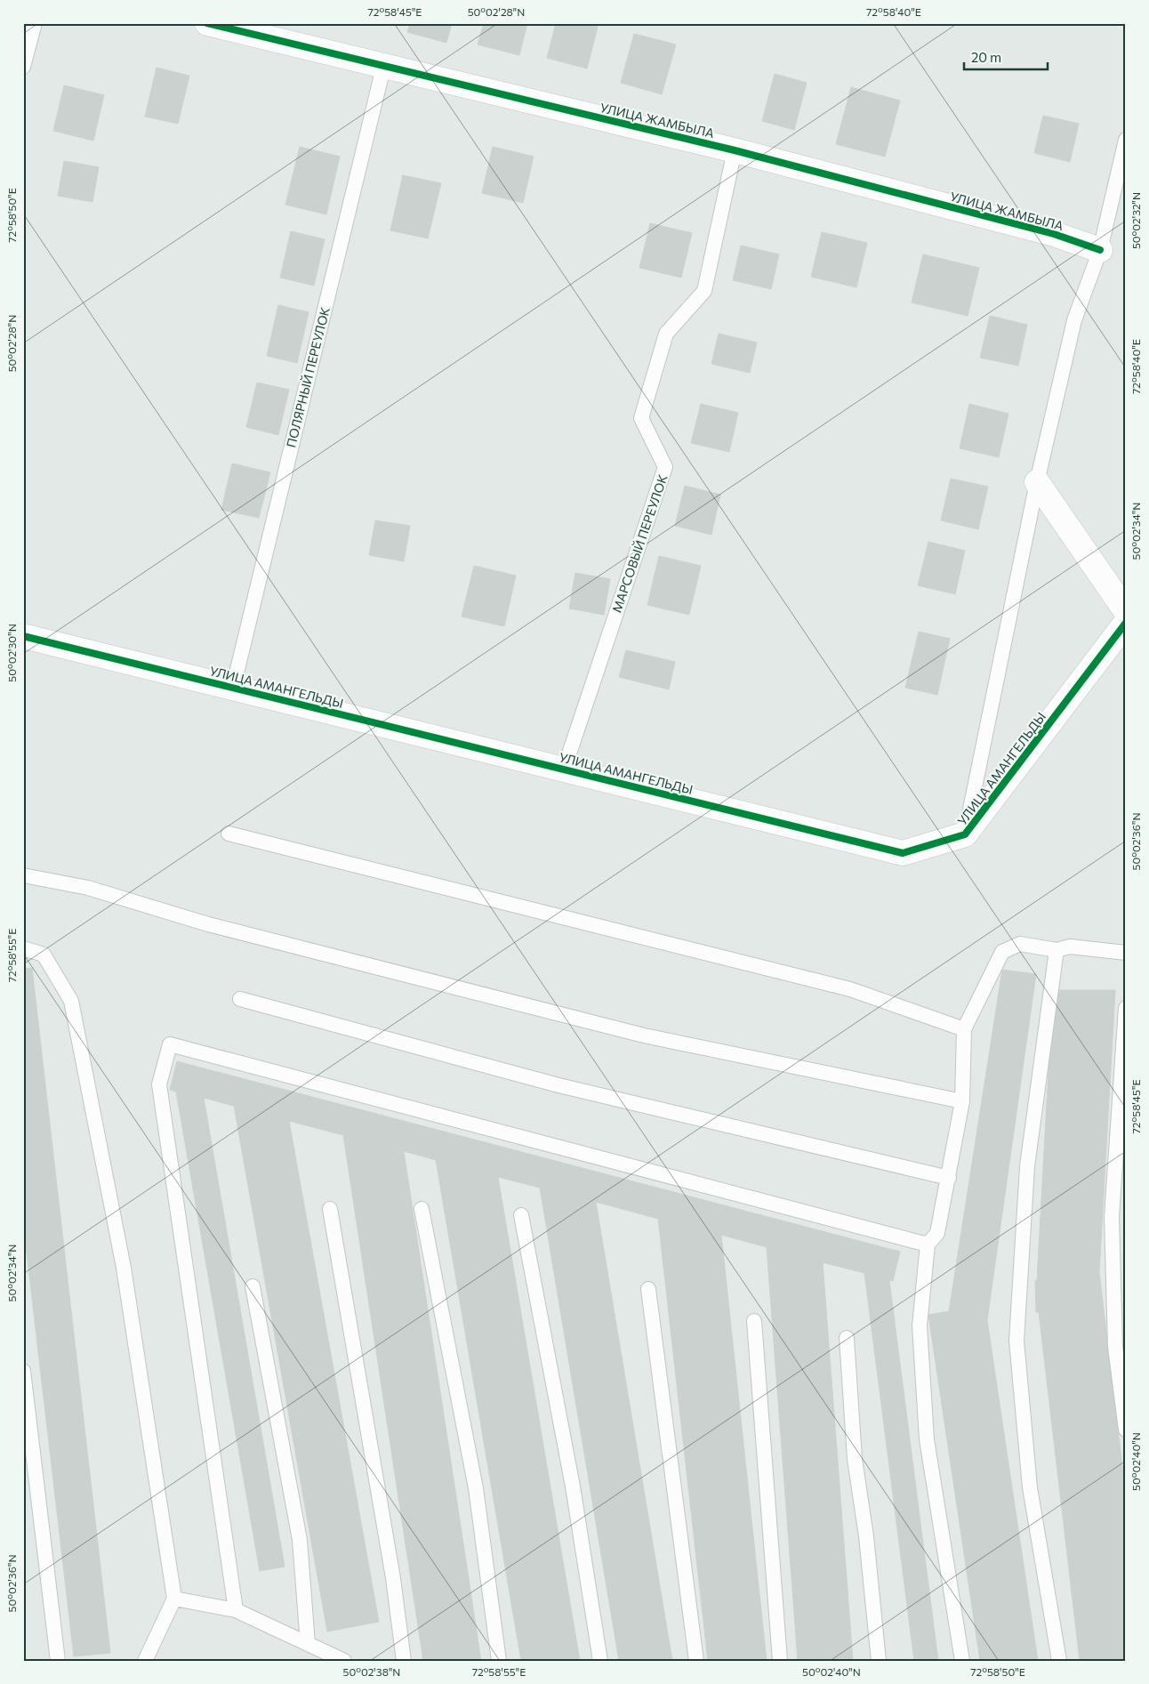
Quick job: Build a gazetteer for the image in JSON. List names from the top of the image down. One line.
{"streets":{"street":["УЛИЦА ЖАМБЫЛА","УЛИЦА АМАНГЕЛЬДЫ"],"lane":["ПОЛЯРНЫЙ ПЕРЕУЛОК","МАРСОВЫЙ ПЕРЕУЛОК"]},"crossings":[["УЛИЦА ЖАМБЫЛА","ПОЛЯРНЫЙ ПЕРЕУЛОК"],["УЛИЦА ЖАМБЫЛА","МАРСОВЫЙ ПЕРЕУЛОК"],["ПОЛЯРНЫЙ ПЕРЕУЛОК","УЛИЦА АМАНГЕЛЬДЫ"],["МАРСОВЫЙ ПЕРЕУЛОК","УЛИЦА АМАНГЕЛЬДЫ"]],"scale_bar":"20 m","coordinates":["72°58'45\"E","50°02'28\"N","72°58'40\"E","72°58'50\"E","50°02'32\"N","50°02'34\"N","50°02'30\"N","50°02'36\"N","72°58'55\"E","50°02'40\"N","50°02'38\"N"]}
